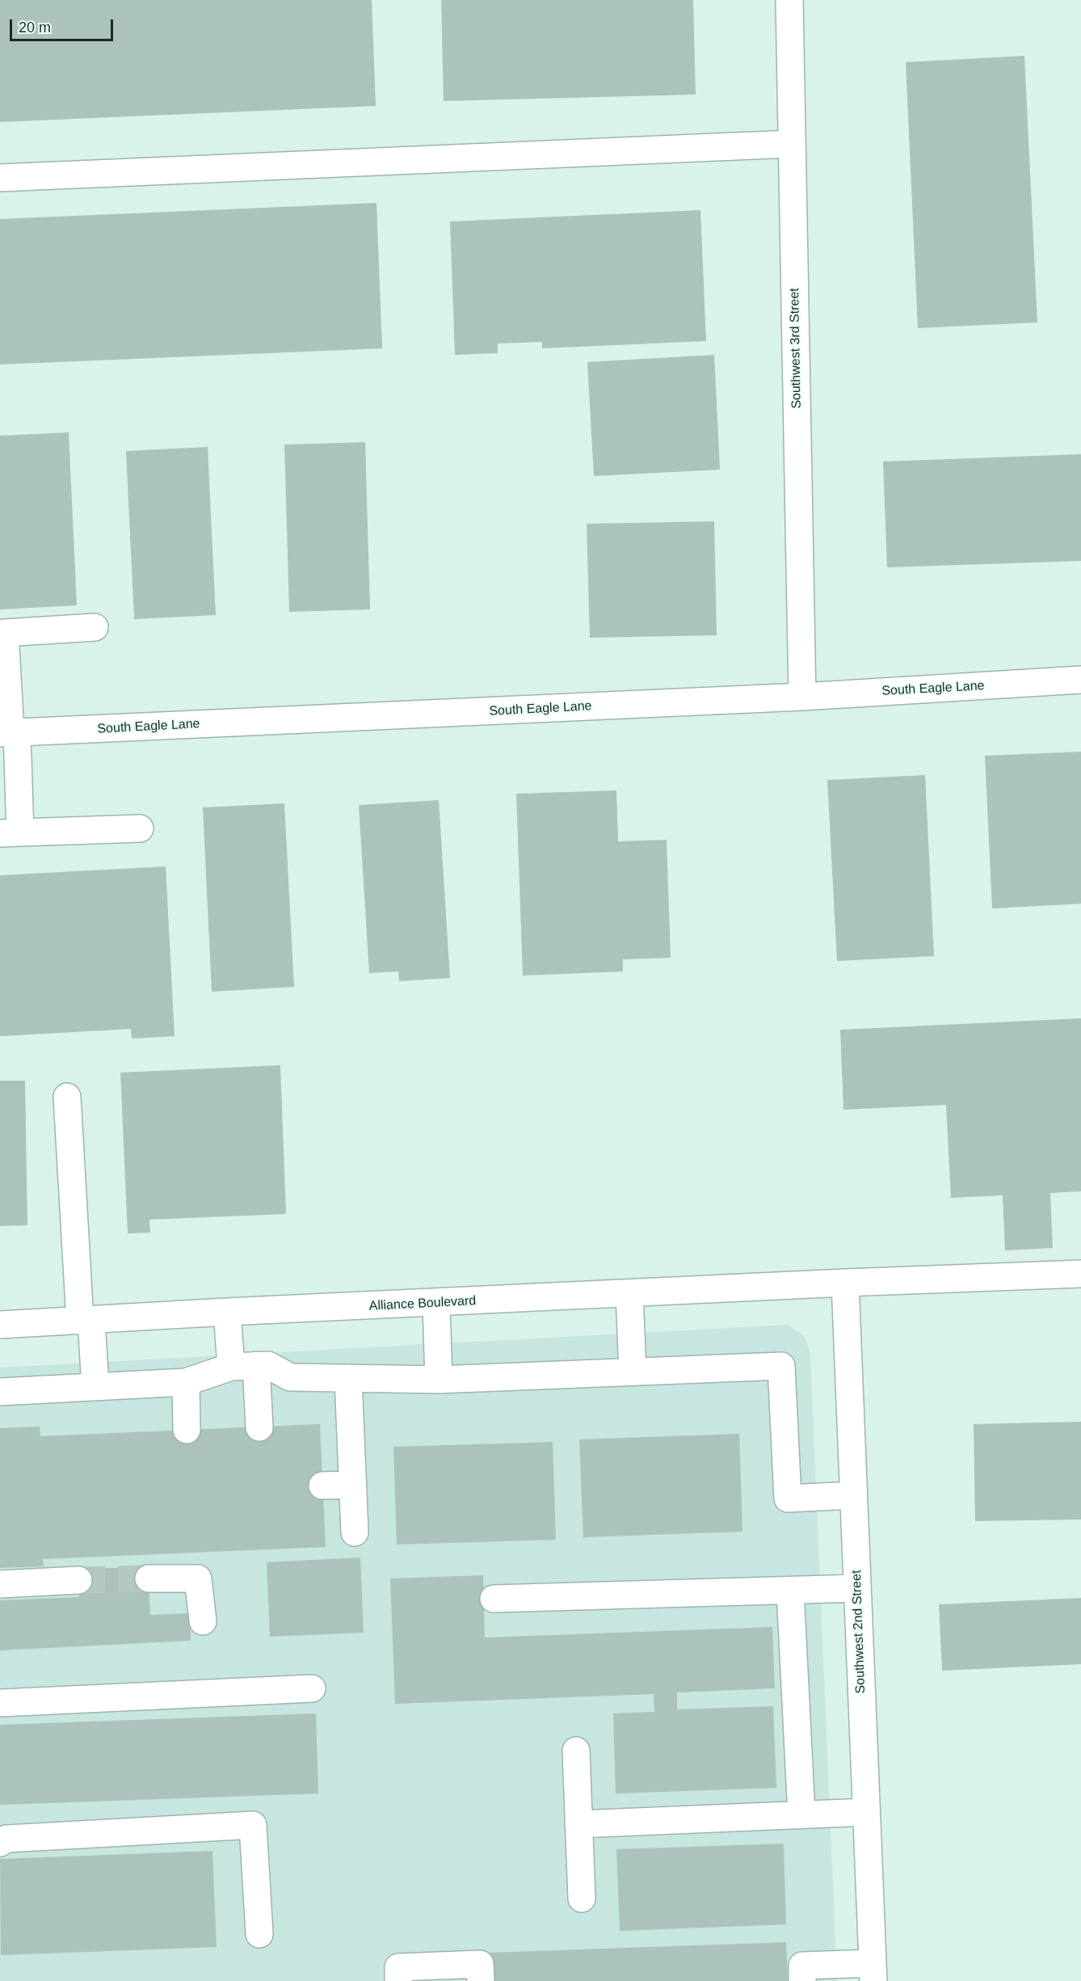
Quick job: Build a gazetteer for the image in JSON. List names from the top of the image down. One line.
{"streets":{"street":["Southwest 3rd Street","South Eagle Lane","Alliance Boulevard","Southwest 2nd Street"]},"crossings":[["Southwest 3rd Street","South Eagle Lane"],["Alliance Boulevard","Southwest 2nd Street"]],"scale_bar":"20 m"}
